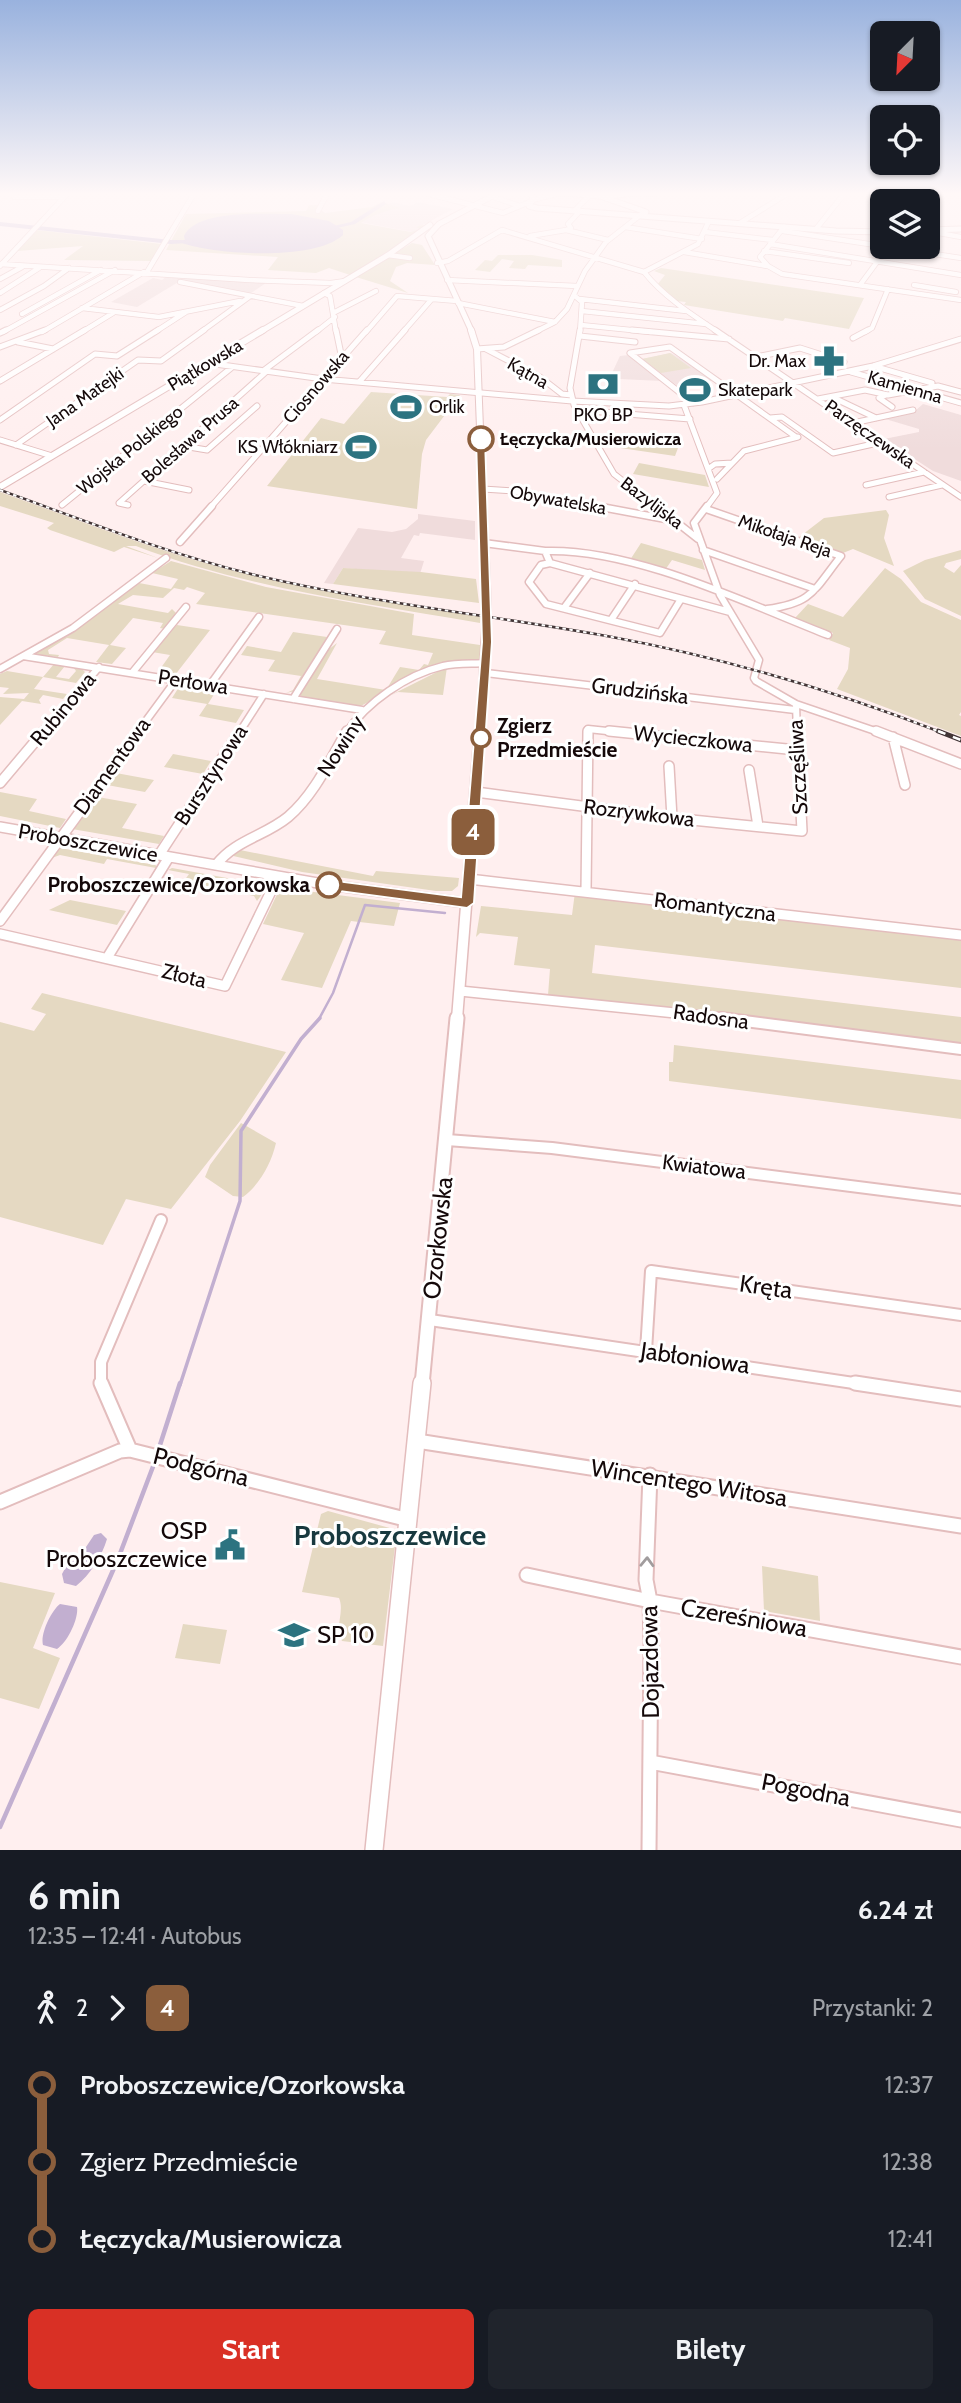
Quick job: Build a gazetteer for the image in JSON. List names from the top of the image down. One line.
{"streets":{"main road":["Piątkowska","Ozorkowska"],"street":["Kątna","Ciosnowska","Kamienna","Jana Matejki","Parzęczewska","Bolesława Prusa","Wojska Polskiego","Obywatelska","Bazylijska","Mikołaja Reja","Perłowa","Grudzińska","Rubinowa","Wycieczkowa","Nowiny","Diamentowa","Szczęśliwa","Bursztynowa","Rozrywkowa","Proboszczewice","Romantyczna","Złota","Radosna","Kwiatowa","Kręta","Jabłoniowa","Podgórna","Wincentego Witosa","Czereśniowa","Dojazdowa","Pogodna"]},"crossings":[["Kątna","Bazylijska"],["Obywatelska","Bazylijska"],["Obywatelska","Ozorkowska"],["Bazylijska","Grudzińska"],["Bazylijska","Szczęśliwa"],["Perłowa","Rubinowa"],["Perłowa","Nowiny"],["Perłowa","Diamentowa"],["Perłowa","Bursztynowa"],["Grudzińska","Nowiny"],["Grudzińska","Szczęśliwa"],["Grudzińska","Ozorkowska"],["Wycieczkowa","Szczęśliwa"],["Nowiny","Proboszczewice"],["Nowiny","Ozorkowska"],["Diamentowa","Proboszczewice"],["Szczęśliwa","Rozrywkowa"],["Bursztynowa","Proboszczewice"],["Rozrywkowa","Ozorkowska"],["Proboszczewice","Złota"],["Proboszczewice","Ozorkowska"],["Romantyczna","Ozorkowska"],["Radosna","Ozorkowska"],["Kwiatowa","Ozorkowska"],["Ozorkowska","Jabłoniowa"],["Ozorkowska","Podgórna"],["Ozorkowska","Wincentego Witosa"],["Kręta","Jabłoniowa"],["Wincentego Witosa","Dojazdowa"],["Czereśniowa","Dojazdowa"],["Dojazdowa","Pogodna"]],"districts":["Proboszczewice"],"places":{"pharmacy":["Dr. Max"],"bank":["PKO BP"],"sports":["Skatepark","Orlik","KS Włókniarz"],"other":["Łęczycka/Musierowicza","Zgierz Przedmieście","Proboszczewice/Ozorkowska"],"public building":["OSP Proboszczewice"],"school or university":["SP 10"]},"lines":["bus line 4"],"north":"bottom left","page":{"on_map":"4","heading":["6 min","12:35 – 12:41 · Autobus","6.24 zł"],"legs":["2","4","Przystanki: 2"],"list":[{"name":"Proboszczewice/Ozorkowska","value":"12:37"},{"name":"Zgierz Przedmieście","value":"12:38"},{"name":"Łęczycka/Musierowicza","value":"12:41"}],"buttons":["Start","Bilety"]}}
